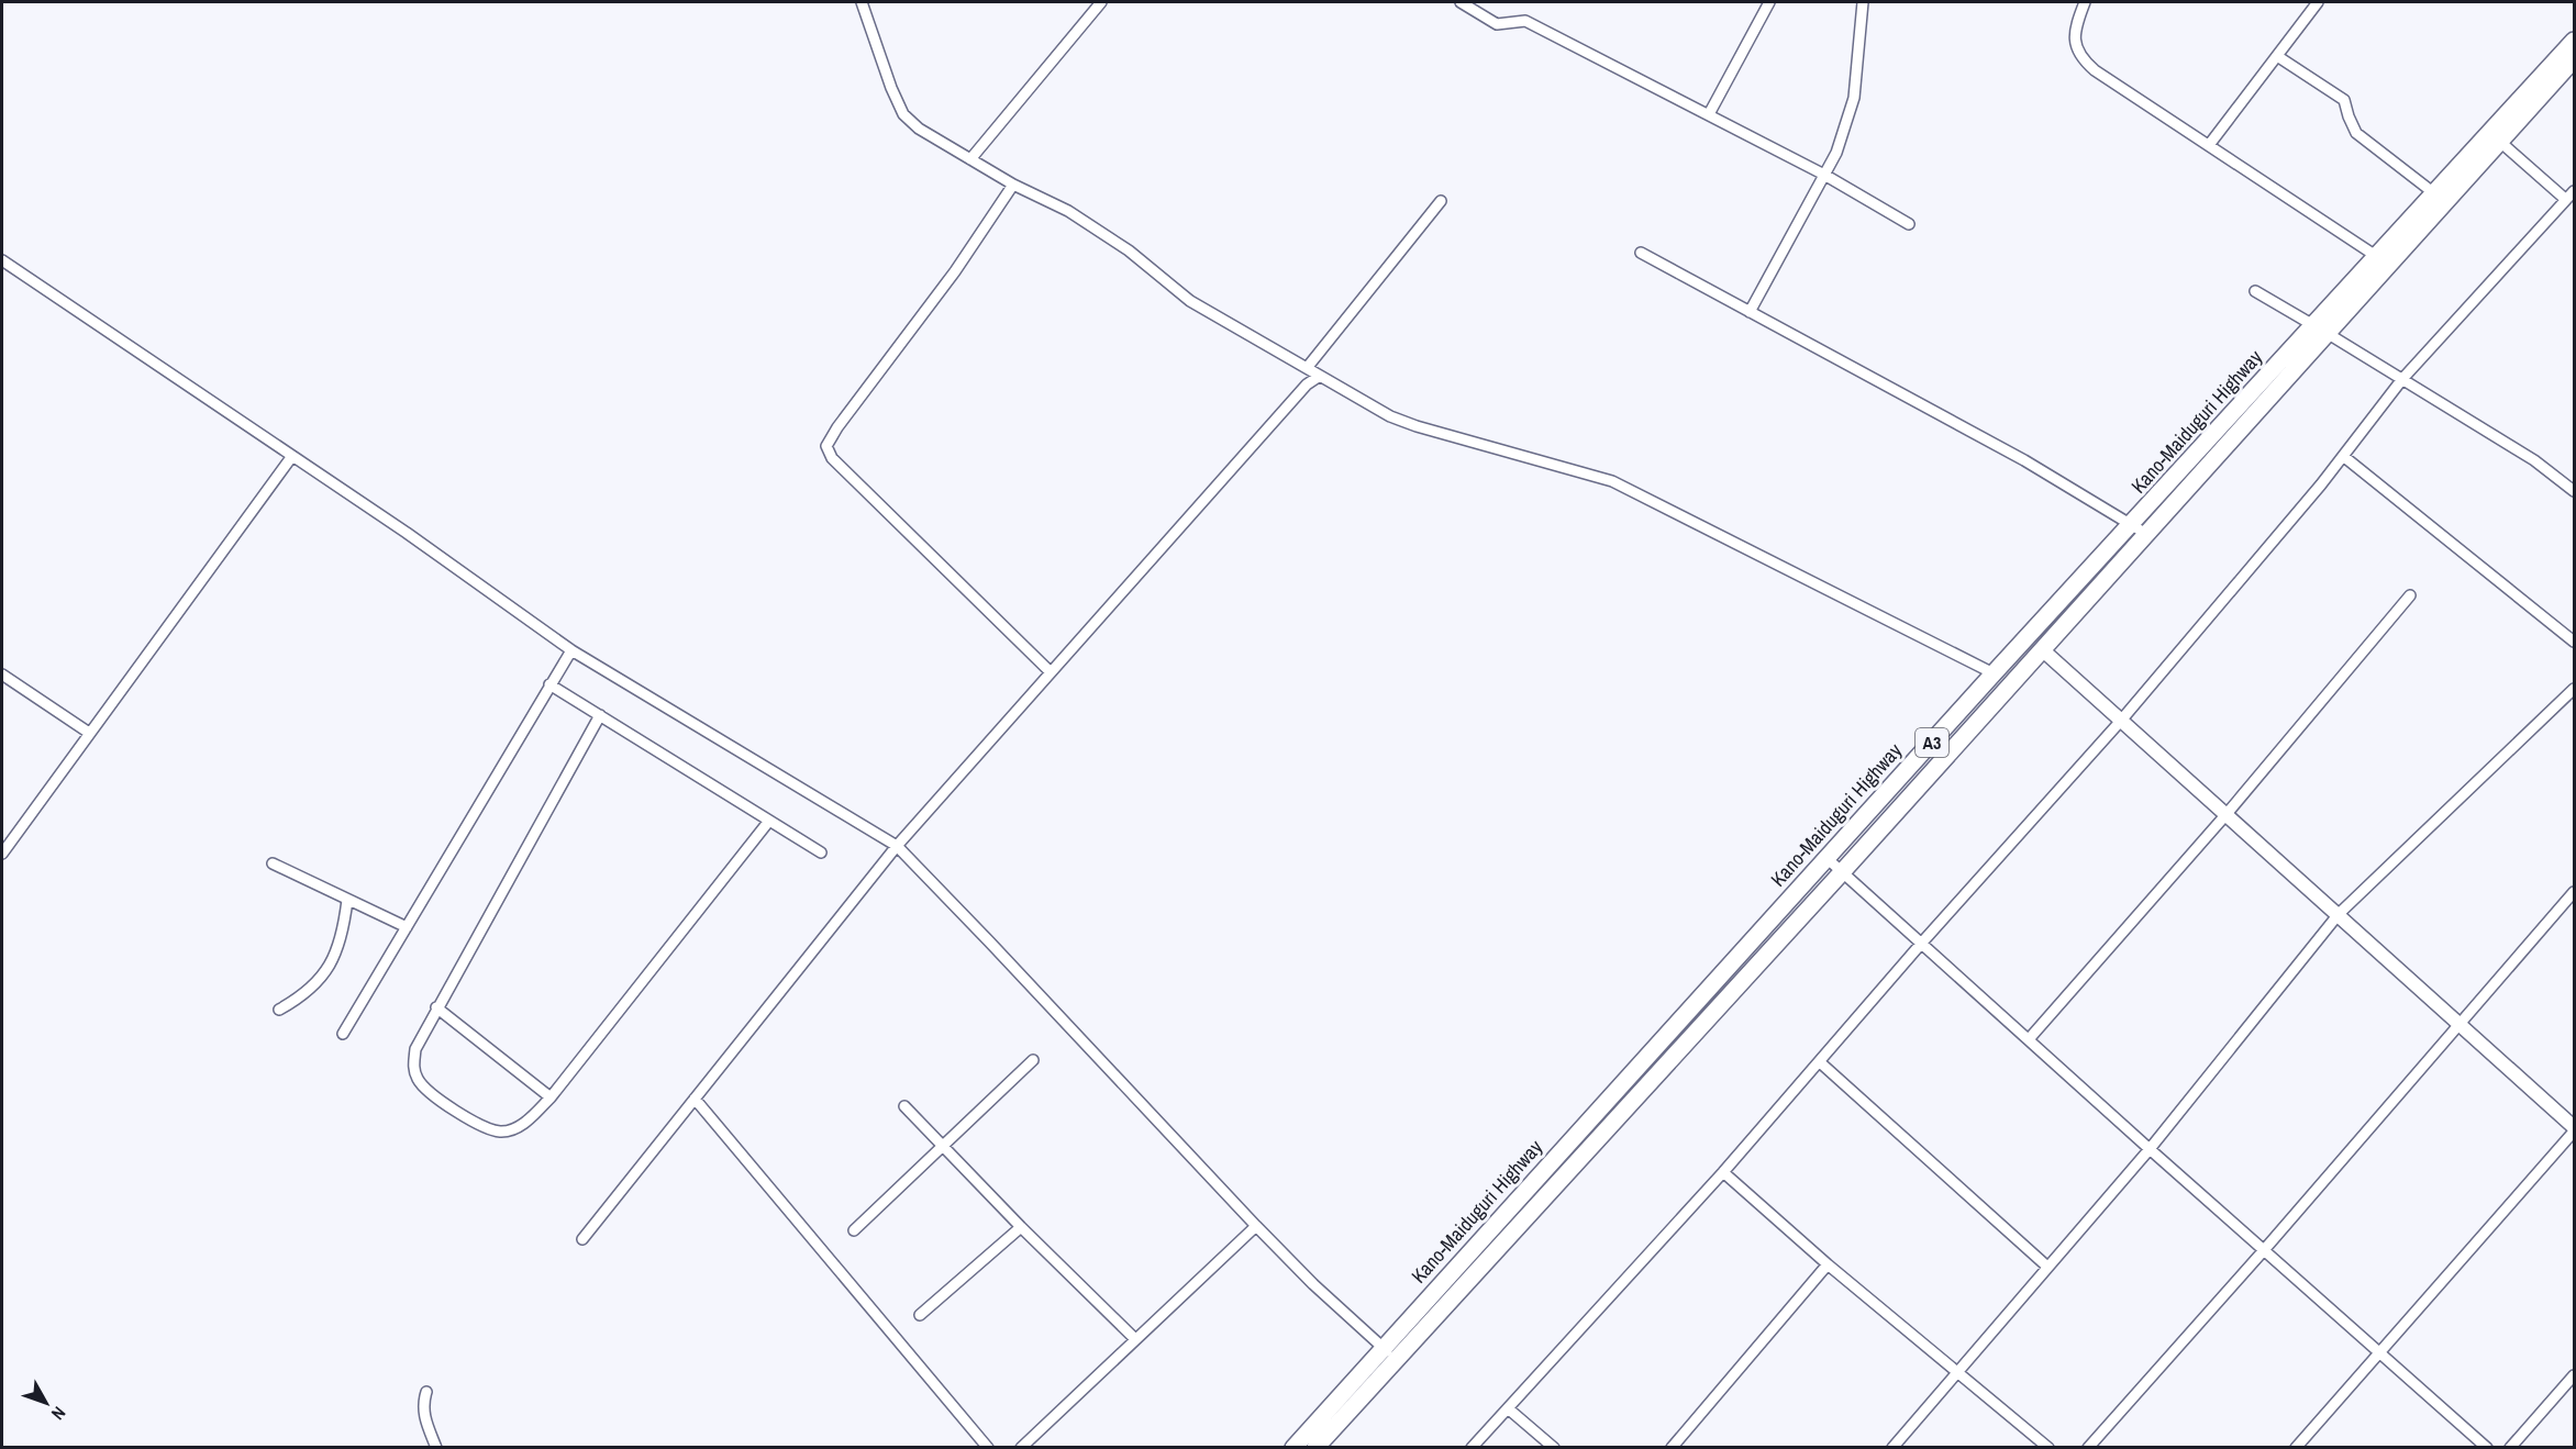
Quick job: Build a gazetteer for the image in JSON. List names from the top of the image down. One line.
{"streets":{"highway":["Kano-Maiduguri Highway","A3"]},"north":"bottom right"}
